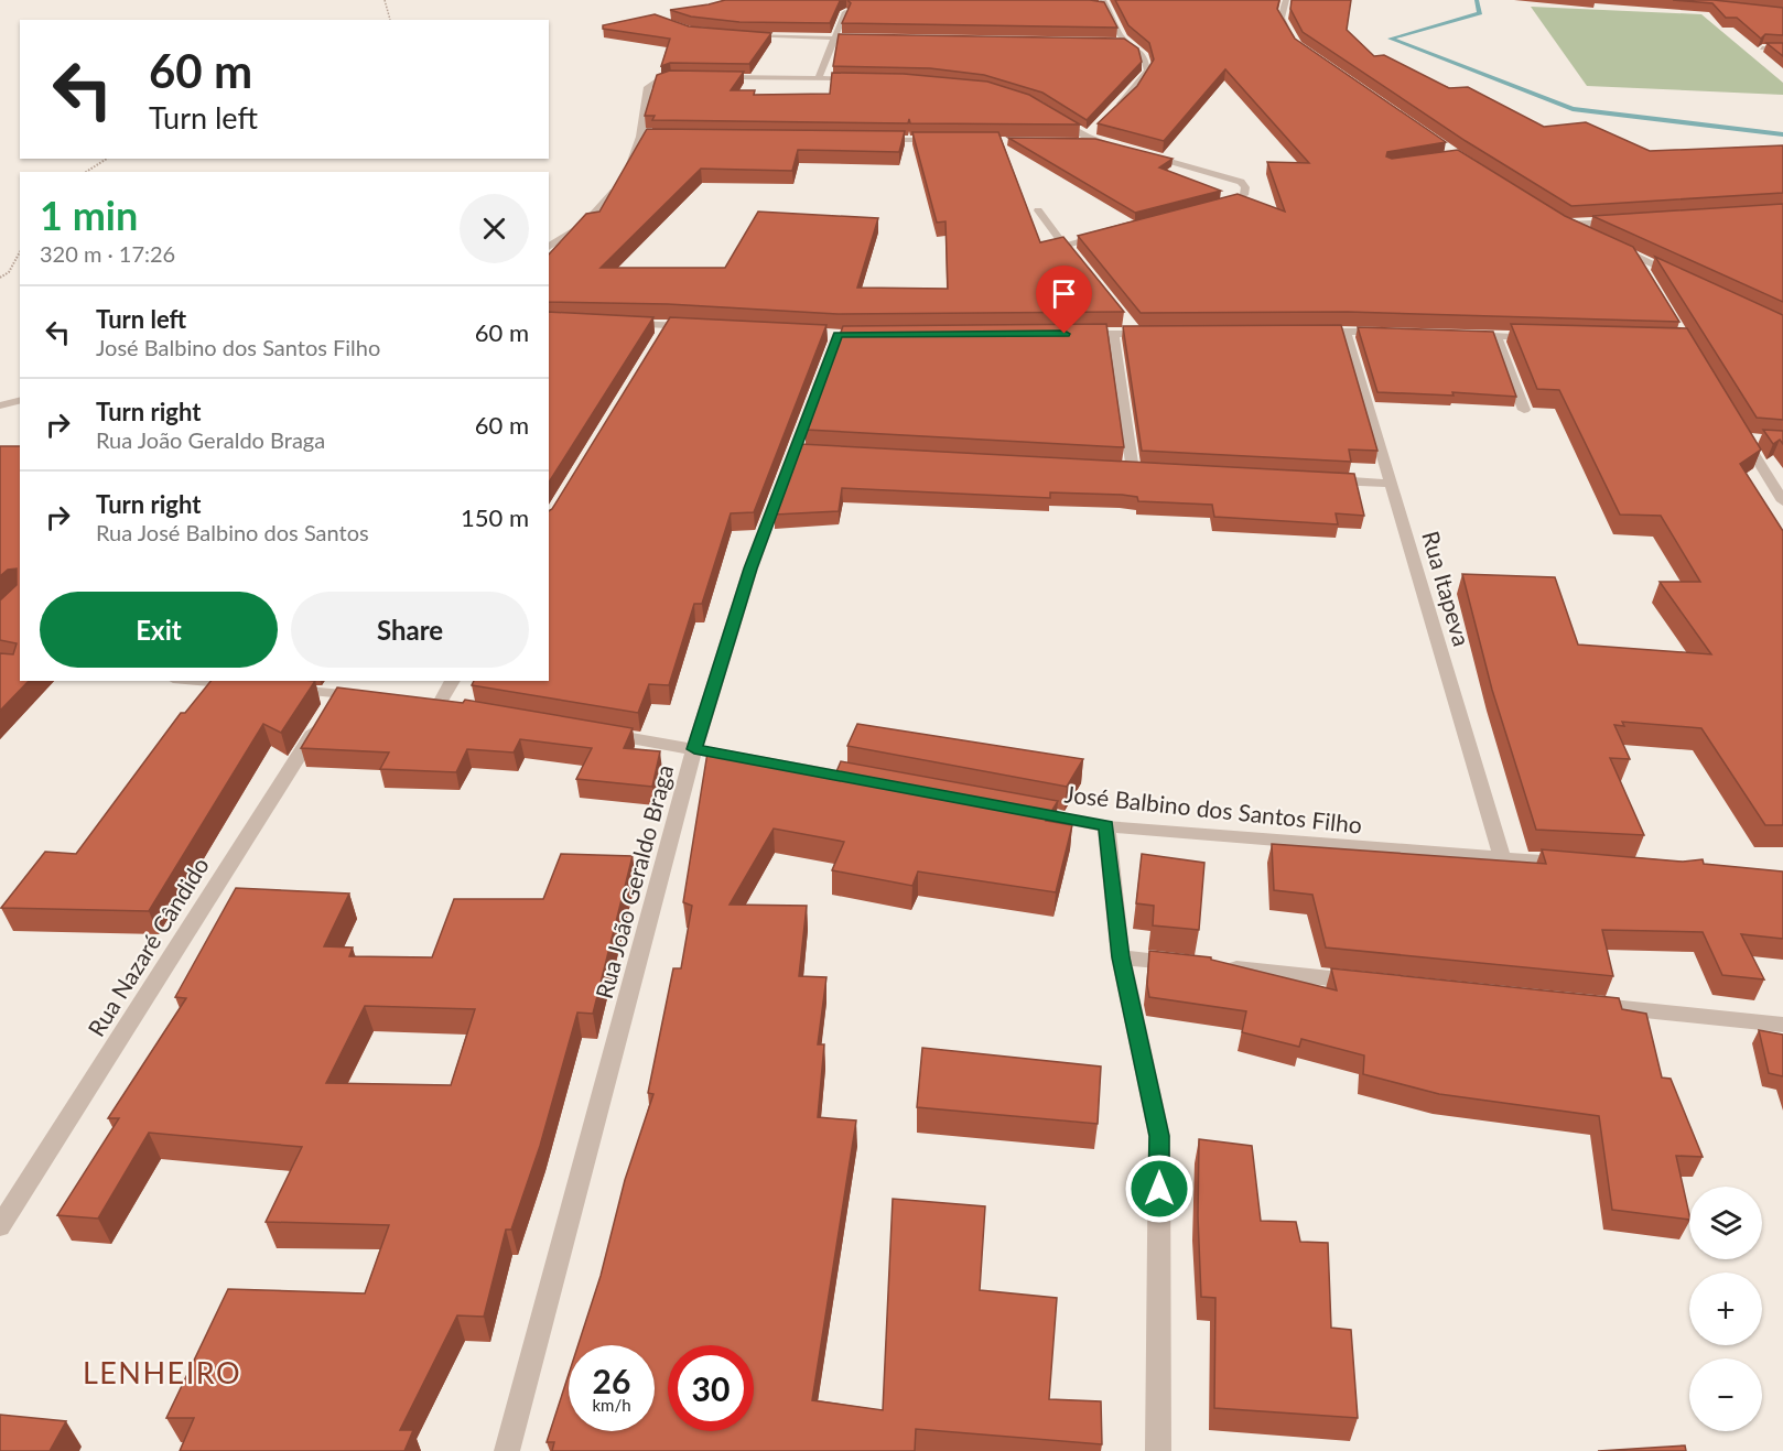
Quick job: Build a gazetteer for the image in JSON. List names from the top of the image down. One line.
{"streets":{"street":["Rua Itapeva","José Balbino dos Santos Filho","Rua João Geraldo Braga","Rua Nazaré Cândido"]},"crossings":[["Rua Itapeva","José Balbino dos Santos Filho"]],"districts":["LENHEIRO"],"page":{"turn":["60 m","Turn left"],"heading":["1 min","320 m · 17:26"],"list":[{"name":"Turn left","note":"José Balbino dos Santos Filho","value":"60 m"},{"name":"Turn right","note":"Rua João Geraldo Braga","value":"60 m"},{"name":"Turn right","note":"Rua José Balbino dos Santos","value":"150 m"}],"buttons":["Exit","Share"],"map_buttons":["+","−"],"speed":"26 km/h","limit":"30"}}
